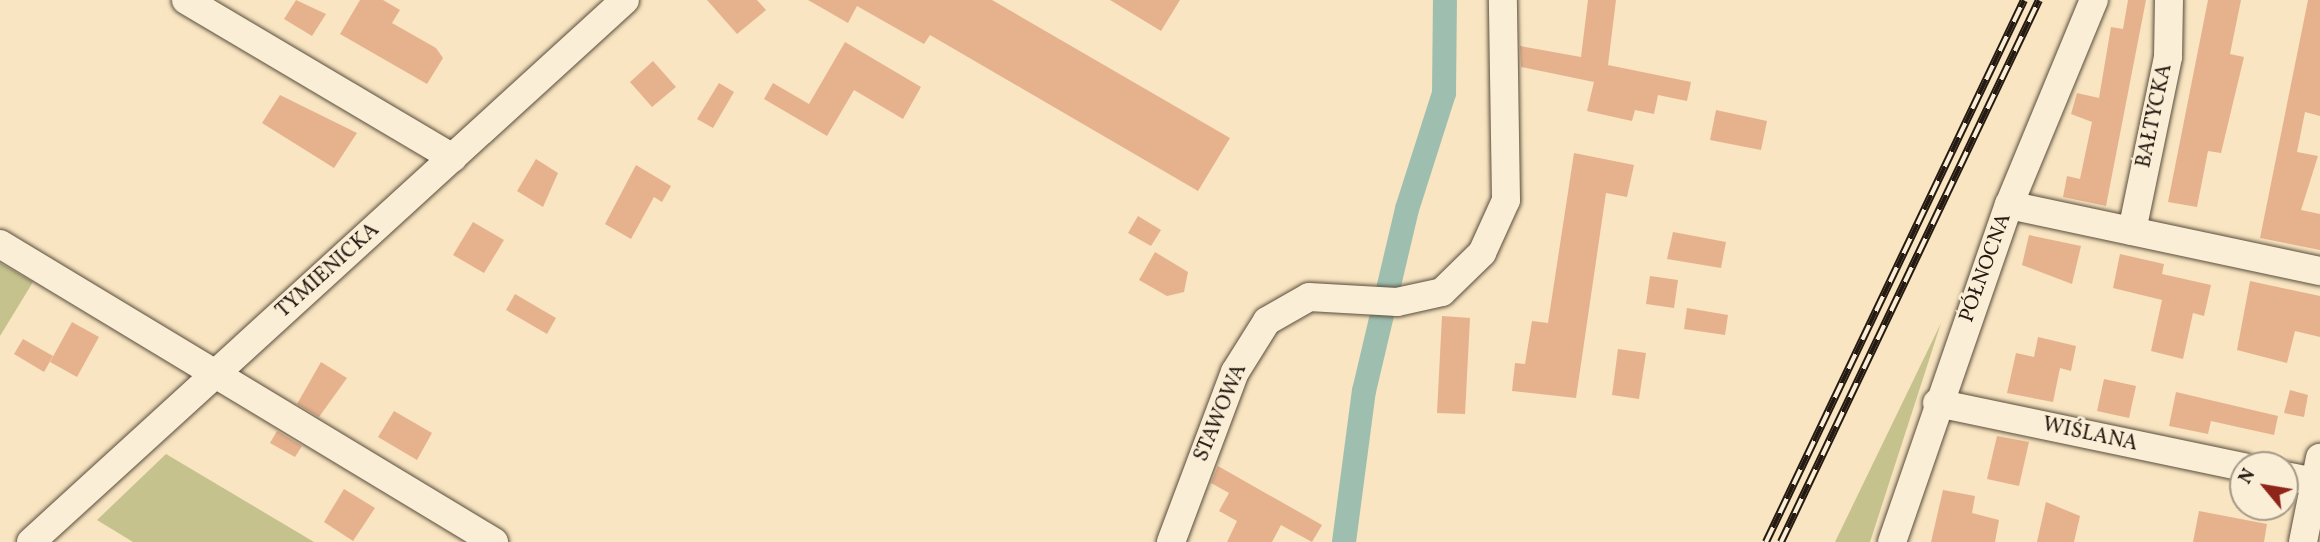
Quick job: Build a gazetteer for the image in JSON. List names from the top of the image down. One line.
{"streets":{"street":["BAŁTYCKA","PÓŁNOCNA","TYMIENICKA","STAWOWA","WIŚLANA"]},"crossings":[["PÓŁNOCNA","WIŚLANA"]],"north":"top left"}
